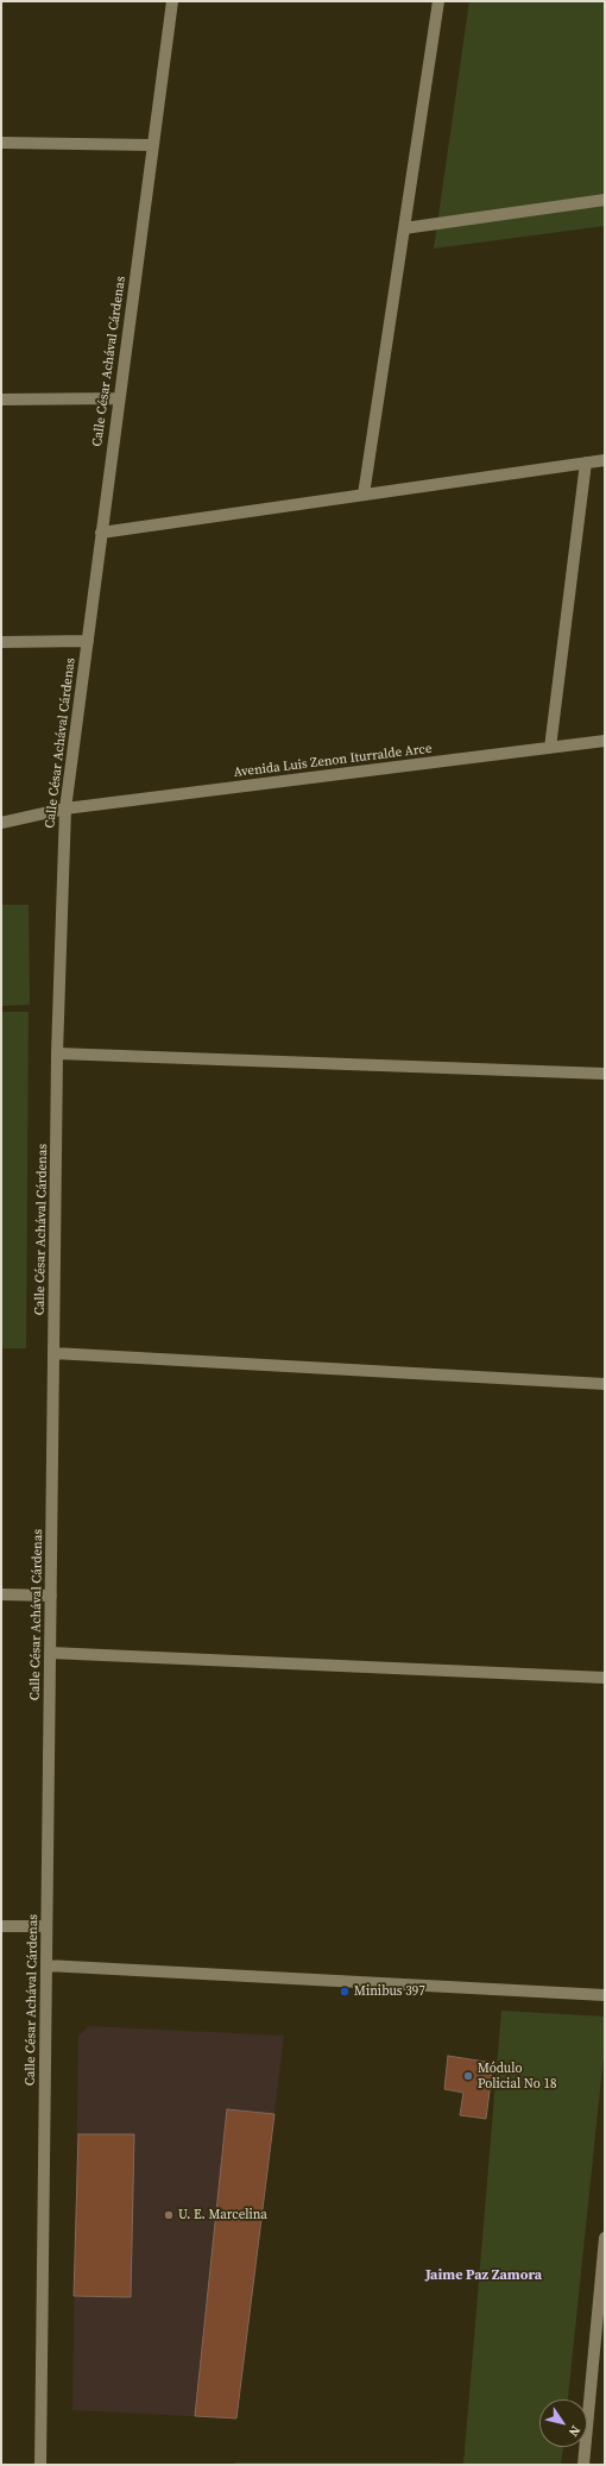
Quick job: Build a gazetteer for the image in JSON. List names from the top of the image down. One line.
{"streets":{"street":["Calle César Achával Cárdenas","Avenida Luis Zenon Iturralde Arce"]},"crossings":[["Calle César Achával Cárdenas","Avenida Luis Zenon Iturralde Arce"]],"districts":["Jaime Paz Zamora"],"places":["Minibus 397","Módulo Policial No 18","U. E. Marcelina"],"north":"bottom right"}
